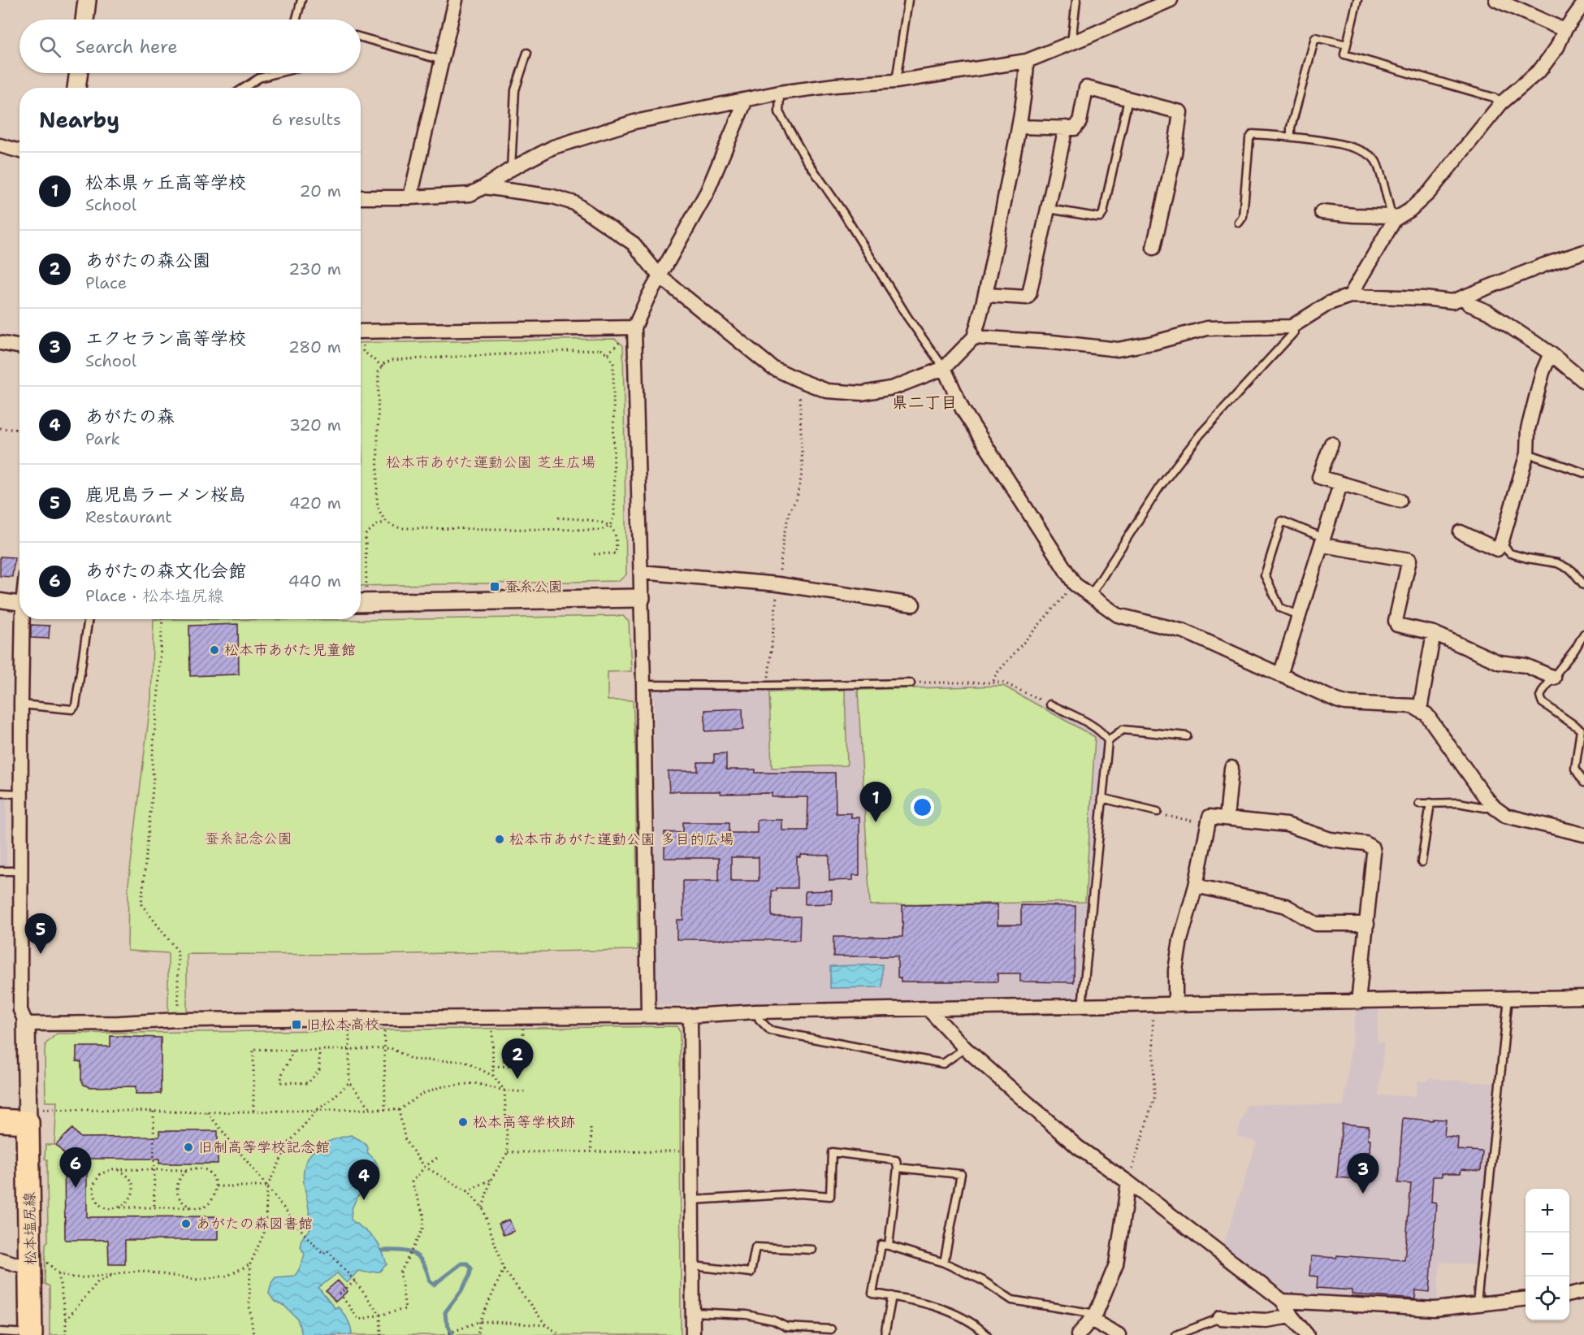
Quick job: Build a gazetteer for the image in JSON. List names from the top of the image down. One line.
{"streets":{"main road":["松本塩尻線"]},"districts":["県二丁目"],"parks":["松本市あがた運動公園 芝生広場","蚕糸記念公園"],"places":{"transit":["蚕糸公園","旧松本高校"],"other":["松本市あがた児童館","松本市あがた運動公園 多目的広場","松本高等学校跡","旧制高等学校記念館","あがたの森図書館"]},"page":{"search":"Search here","heading":["Nearby","6 results"],"list":[{"mark":"1","name":"松本県ヶ丘高等学校","note":"School","value":"20 m"},{"mark":"2","name":"あがたの森公園","note":"Place","value":"230 m"},{"mark":"3","name":"エクセラン高等学校","note":"School","value":"280 m"},{"mark":"4","name":"あがたの森","note":"Park","value":"320 m"},{"mark":"5","name":"鹿児島ラーメン桜島","note":"Restaurant","value":"420 m"},{"mark":"6","name":"あがたの森文化会館","note":"Place · 松本塩尻線","value":"440 m"}],"pins":["1","5","2","6","3","4"],"map_buttons":["+","−"]}}
